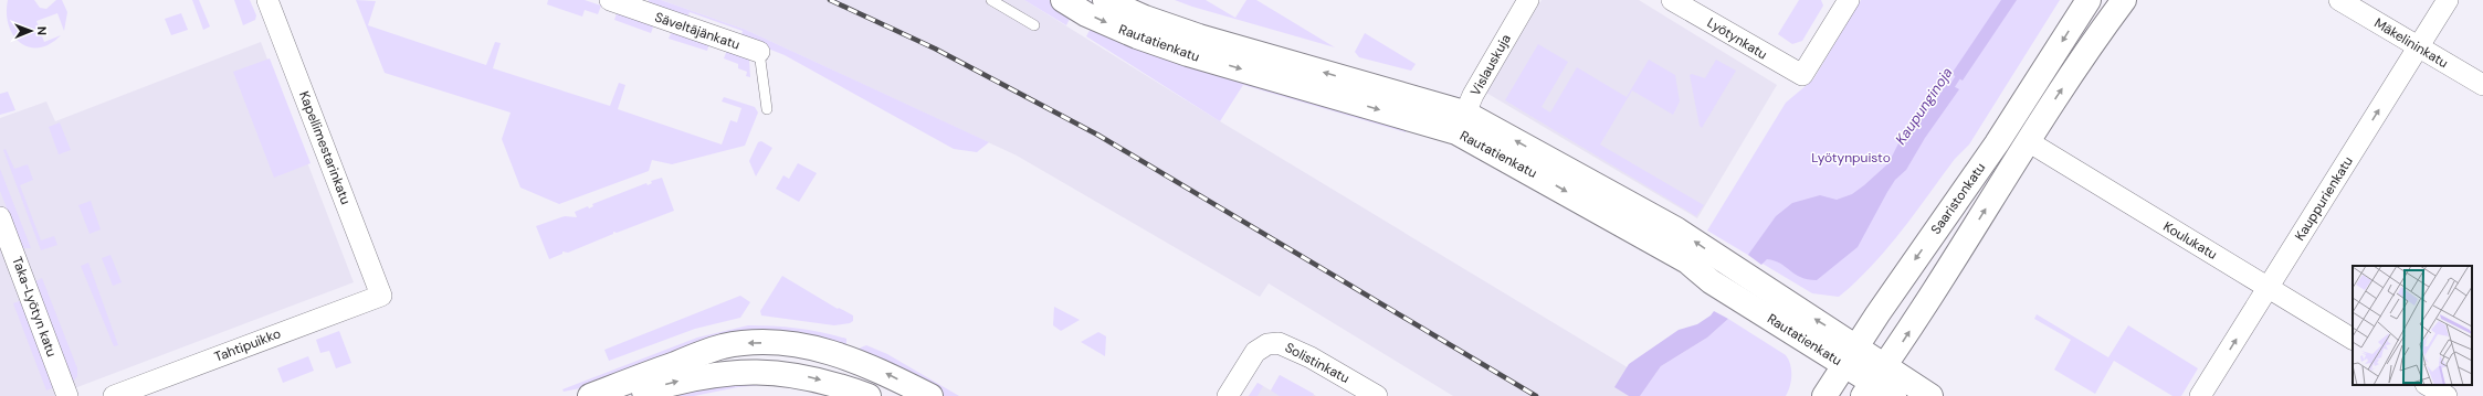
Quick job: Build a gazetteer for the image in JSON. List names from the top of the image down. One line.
{"streets":{"main road":["Rautatienkatu","Saaristonkatu"],"street":["Säveltäjänkatu","Lyötynkatu","Mäkelininkatu","Vislauskuja","Kapellimestarinkatu","Kauppurienkatu","Koulukatu","Taka-Lyötyn katu","Tahtipuikko","Solistinkatu"]},"crossings":[["Rautatienkatu","Vislauskuja"],["Rautatienkatu","Saaristonkatu"],["Mäkelininkatu","Kauppurienkatu"],["Kapellimestarinkatu","Tahtipuikko"],["Saaristonkatu","Koulukatu"],["Kauppurienkatu","Koulukatu"]],"one_way":["Kauppurienkatu"],"water":["Kaupunginoja"],"parks":["Lyötynpuisto"],"north":"right"}
